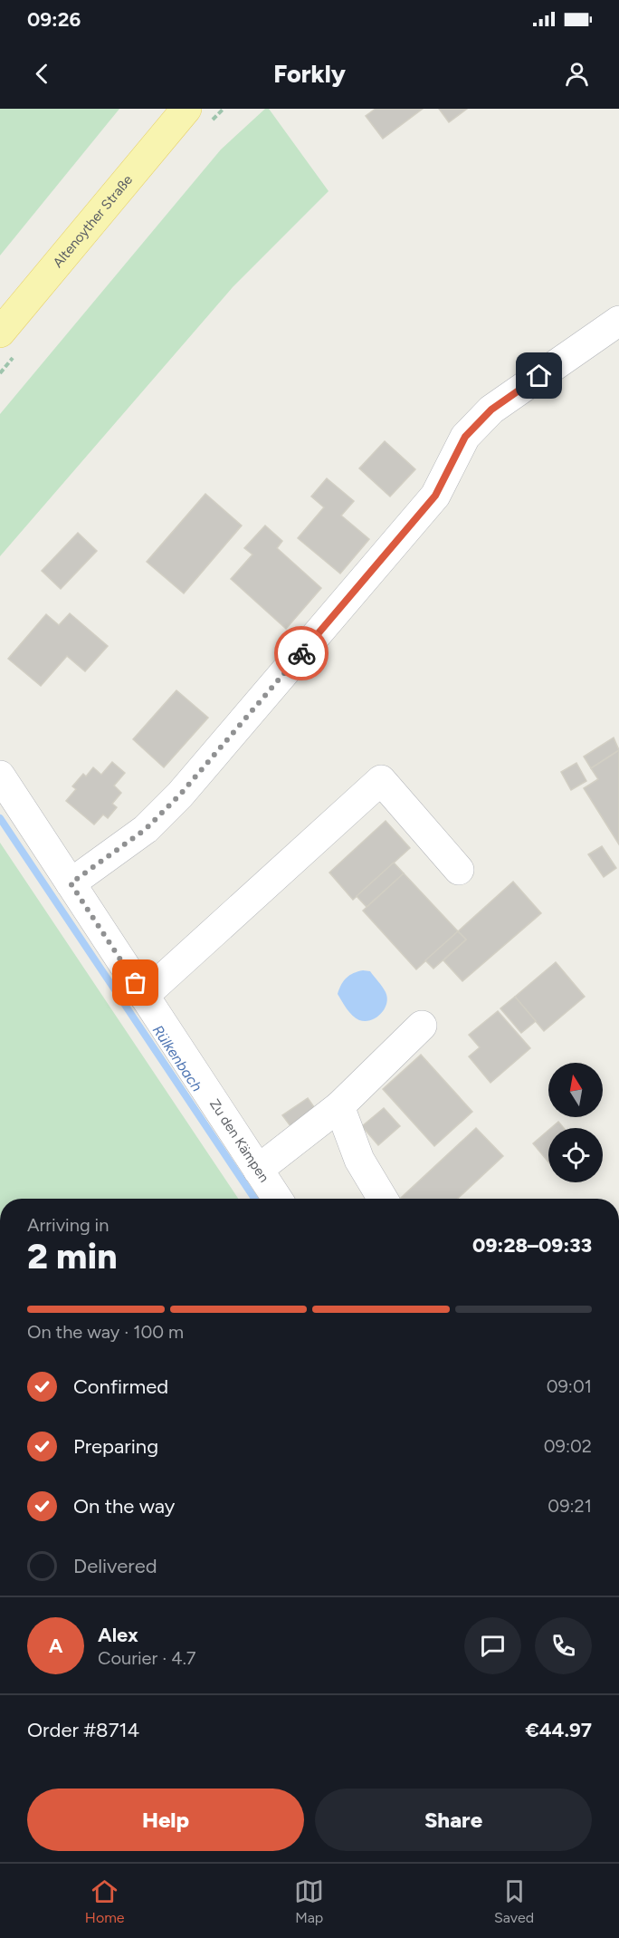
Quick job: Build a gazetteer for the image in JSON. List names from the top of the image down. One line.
{"streets":{"main road":["Altenoyther Straße"],"street":["Zu den Kämpen"]},"water":["Rülkenbach"],"north":"top","page":{"status":"09:26","header":"Forkly","heading":["2 min","Arriving in","09:28–09:33"],"panel":["Alex","Courier · 4.7","Order #8714","€44.97"],"bar":"On the way · 100 m","list":[["Confirmed","09:01"],["Preparing","09:02"],["On the way","09:21"],"Delivered"],"round":"A","buttons":["Help","Share"],"tabs":["Home","Map","Saved"]}}
